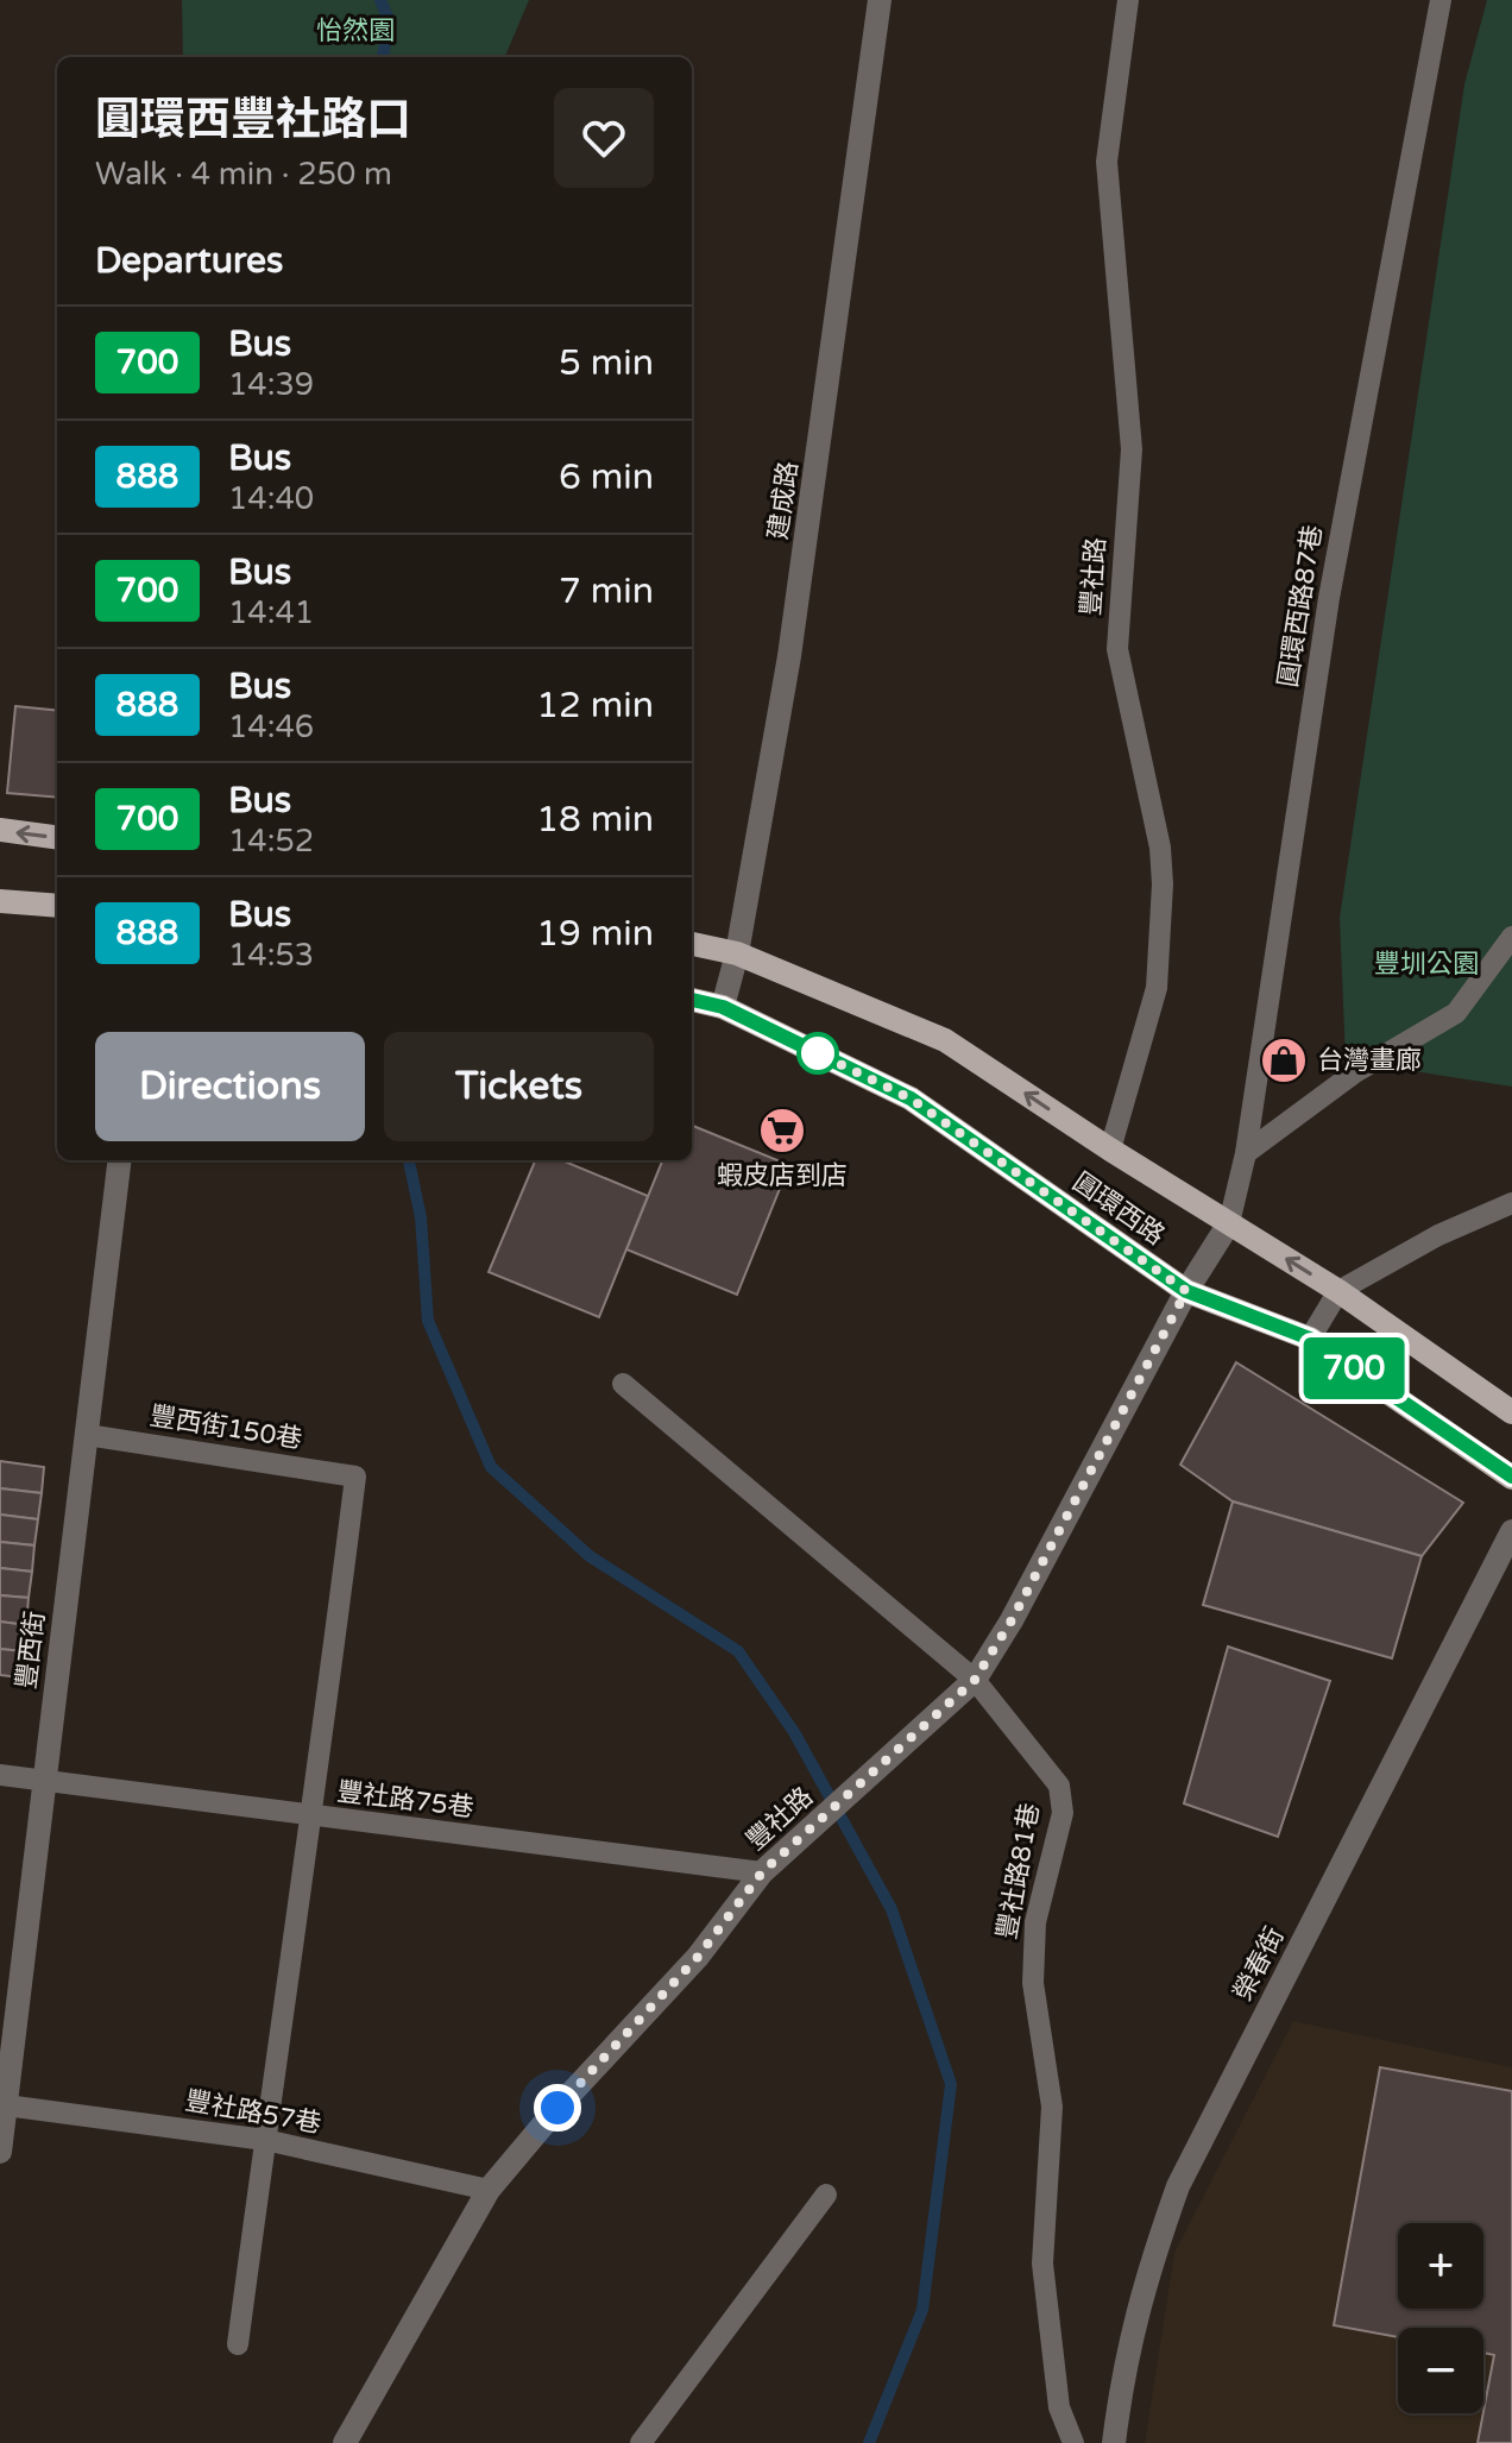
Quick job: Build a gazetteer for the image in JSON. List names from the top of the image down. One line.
{"streets":{"main road":["圓環西路"],"street":["建成路","豐社路","豐西街","榮春街"],"lane":["圓環西路87巷","豐西街150巷","豐社路75巷","豐社路81巷","豐社路57巷"]},"crossings":[["建成路","圓環西路"],["豐社路","圓環西路87巷"],["豐社路","圓環西路"],["豐社路","豐社路75巷"],["豐社路","豐社路81巷"],["豐社路","豐社路57巷"],["圓環西路87巷","圓環西路"],["豐西街150巷","豐西街"],["豐西街150巷","豐社路75巷"],["豐西街","豐社路75巷"],["豐西街","豐社路57巷"]],"parks":["怡然園","豐圳公園"],"places":{"shop":["台灣畫廊"],"supermarket":["蝦皮店到店"]},"lines":["bus line 700"],"page":{"on_map":"700","heading":[["圓環西豐社路口","Walk · 4 min · 250 m"],"Departures"],"list":[{"mark":"700","name":"Bus","note":"14:39","value":"5 min"},{"mark":"888","name":"Bus","note":"14:40","value":"6 min"},{"mark":"700","name":"Bus","note":"14:41","value":"7 min"},{"mark":"888","name":"Bus","note":"14:46","value":"12 min"},{"mark":"700","name":"Bus","note":"14:52","value":"18 min"},{"mark":"888","name":"Bus","note":"14:53","value":"19 min"}],"buttons":["Directions","Tickets"],"map_buttons":["+","−"]}}
